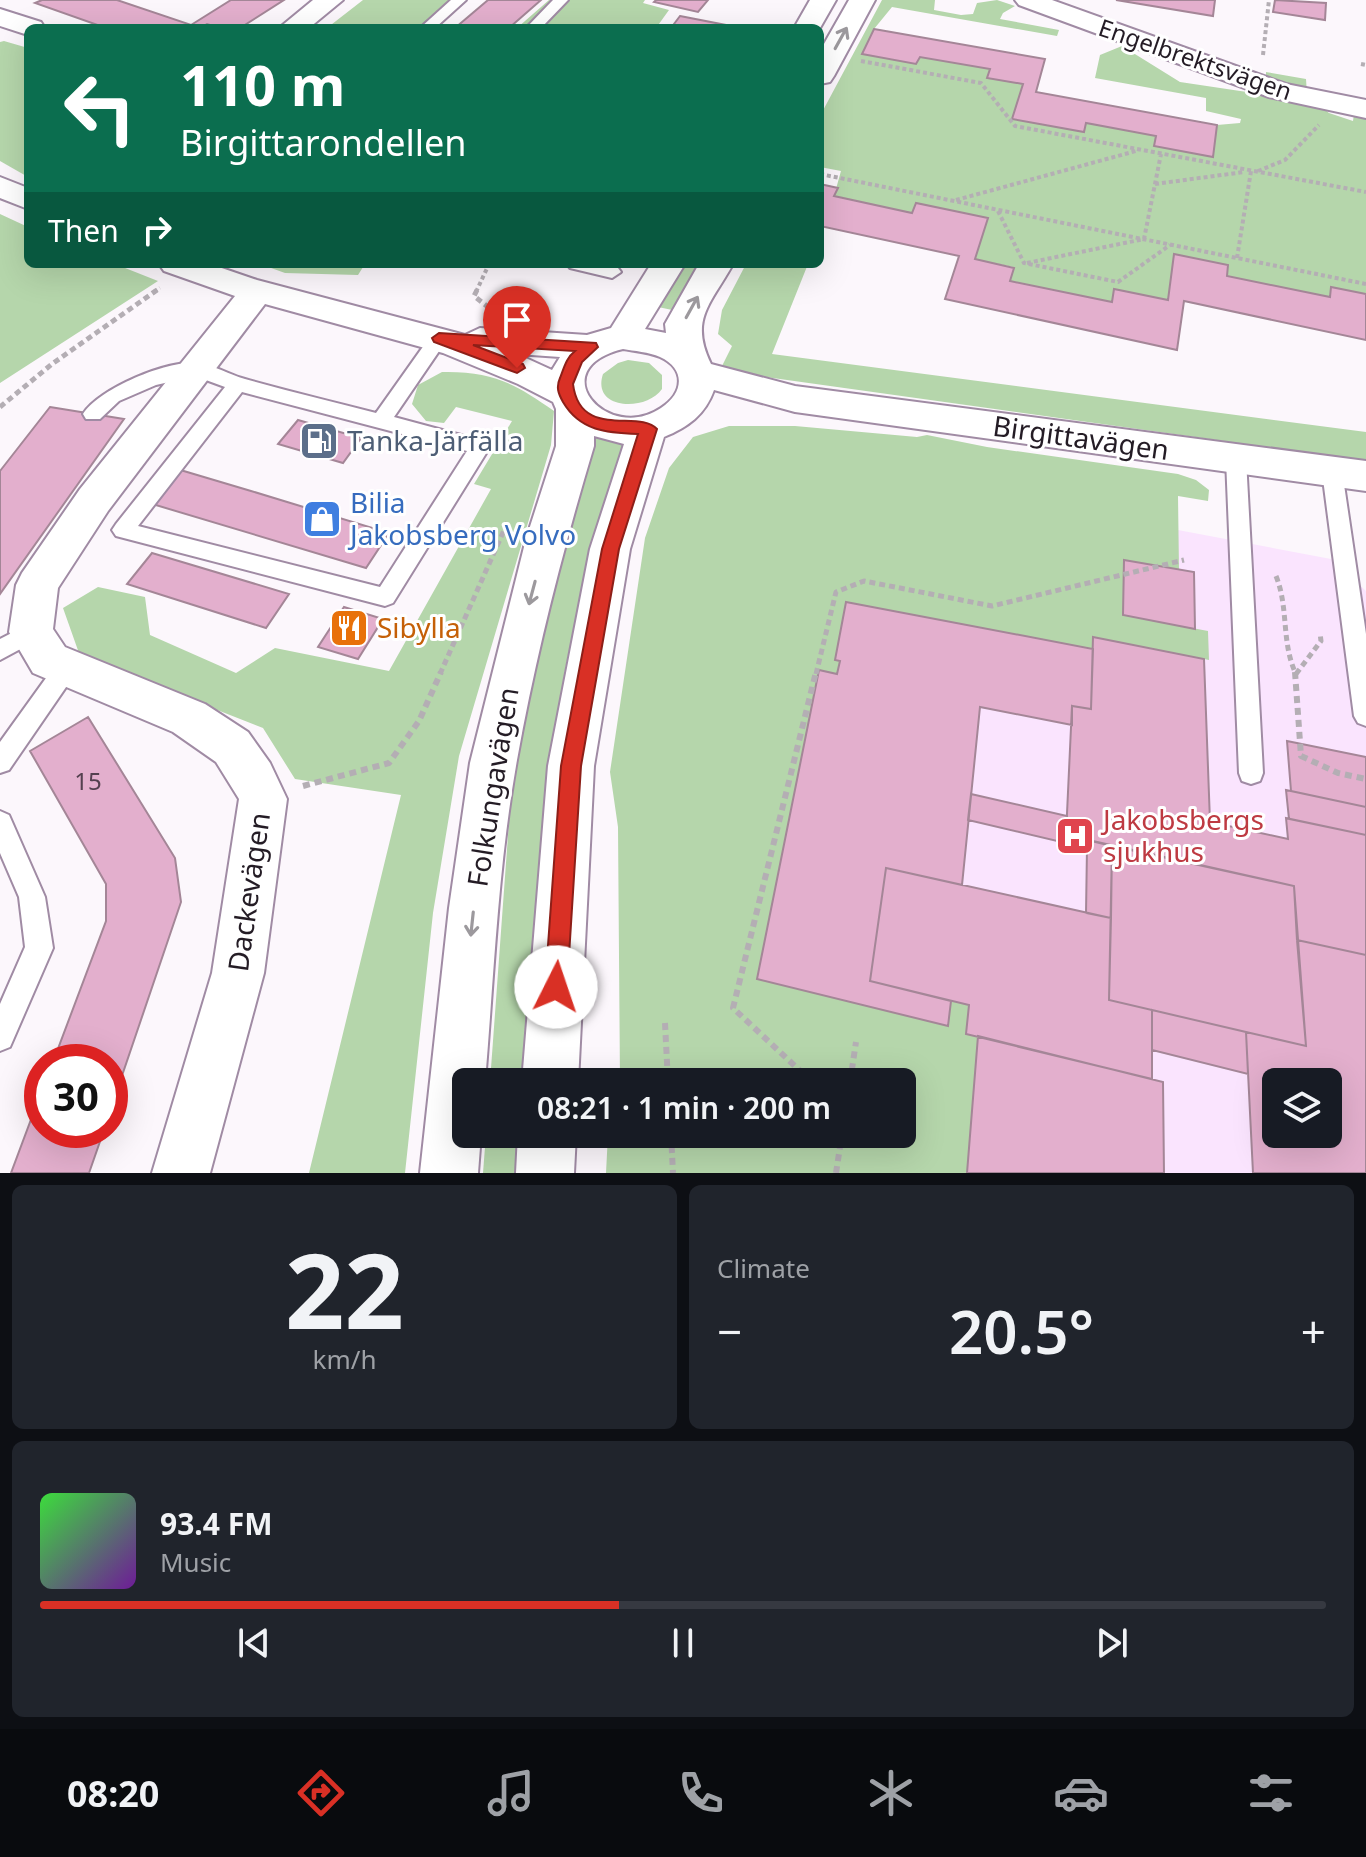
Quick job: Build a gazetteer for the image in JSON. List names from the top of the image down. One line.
{"streets":{"street":["Engelbrektsvägen","Birgittavägen","Folkungavägen","Dackevägen"]},"crossings":[["Birgittavägen","Folkungavägen"]],"places":{"fuel station":["Tanka-Järfälla"],"shop":["Bilia Jakobsberg Volvo"],"restaurant":["Sibylla"],"hospital":["Jakobsbergs sjukhus"]},"house_numbers":["15"],"page":{"turn":["110 m","Birgittarondellen"],"then":"Then","limit":"30","trip":"08:21 · 1 min · 200 m","tile":[["22","km/h"],"Climate"],"heat":["−","20.5°","+"],"song":["93.4 FM","Music"],"tabs":"08:20"}}
